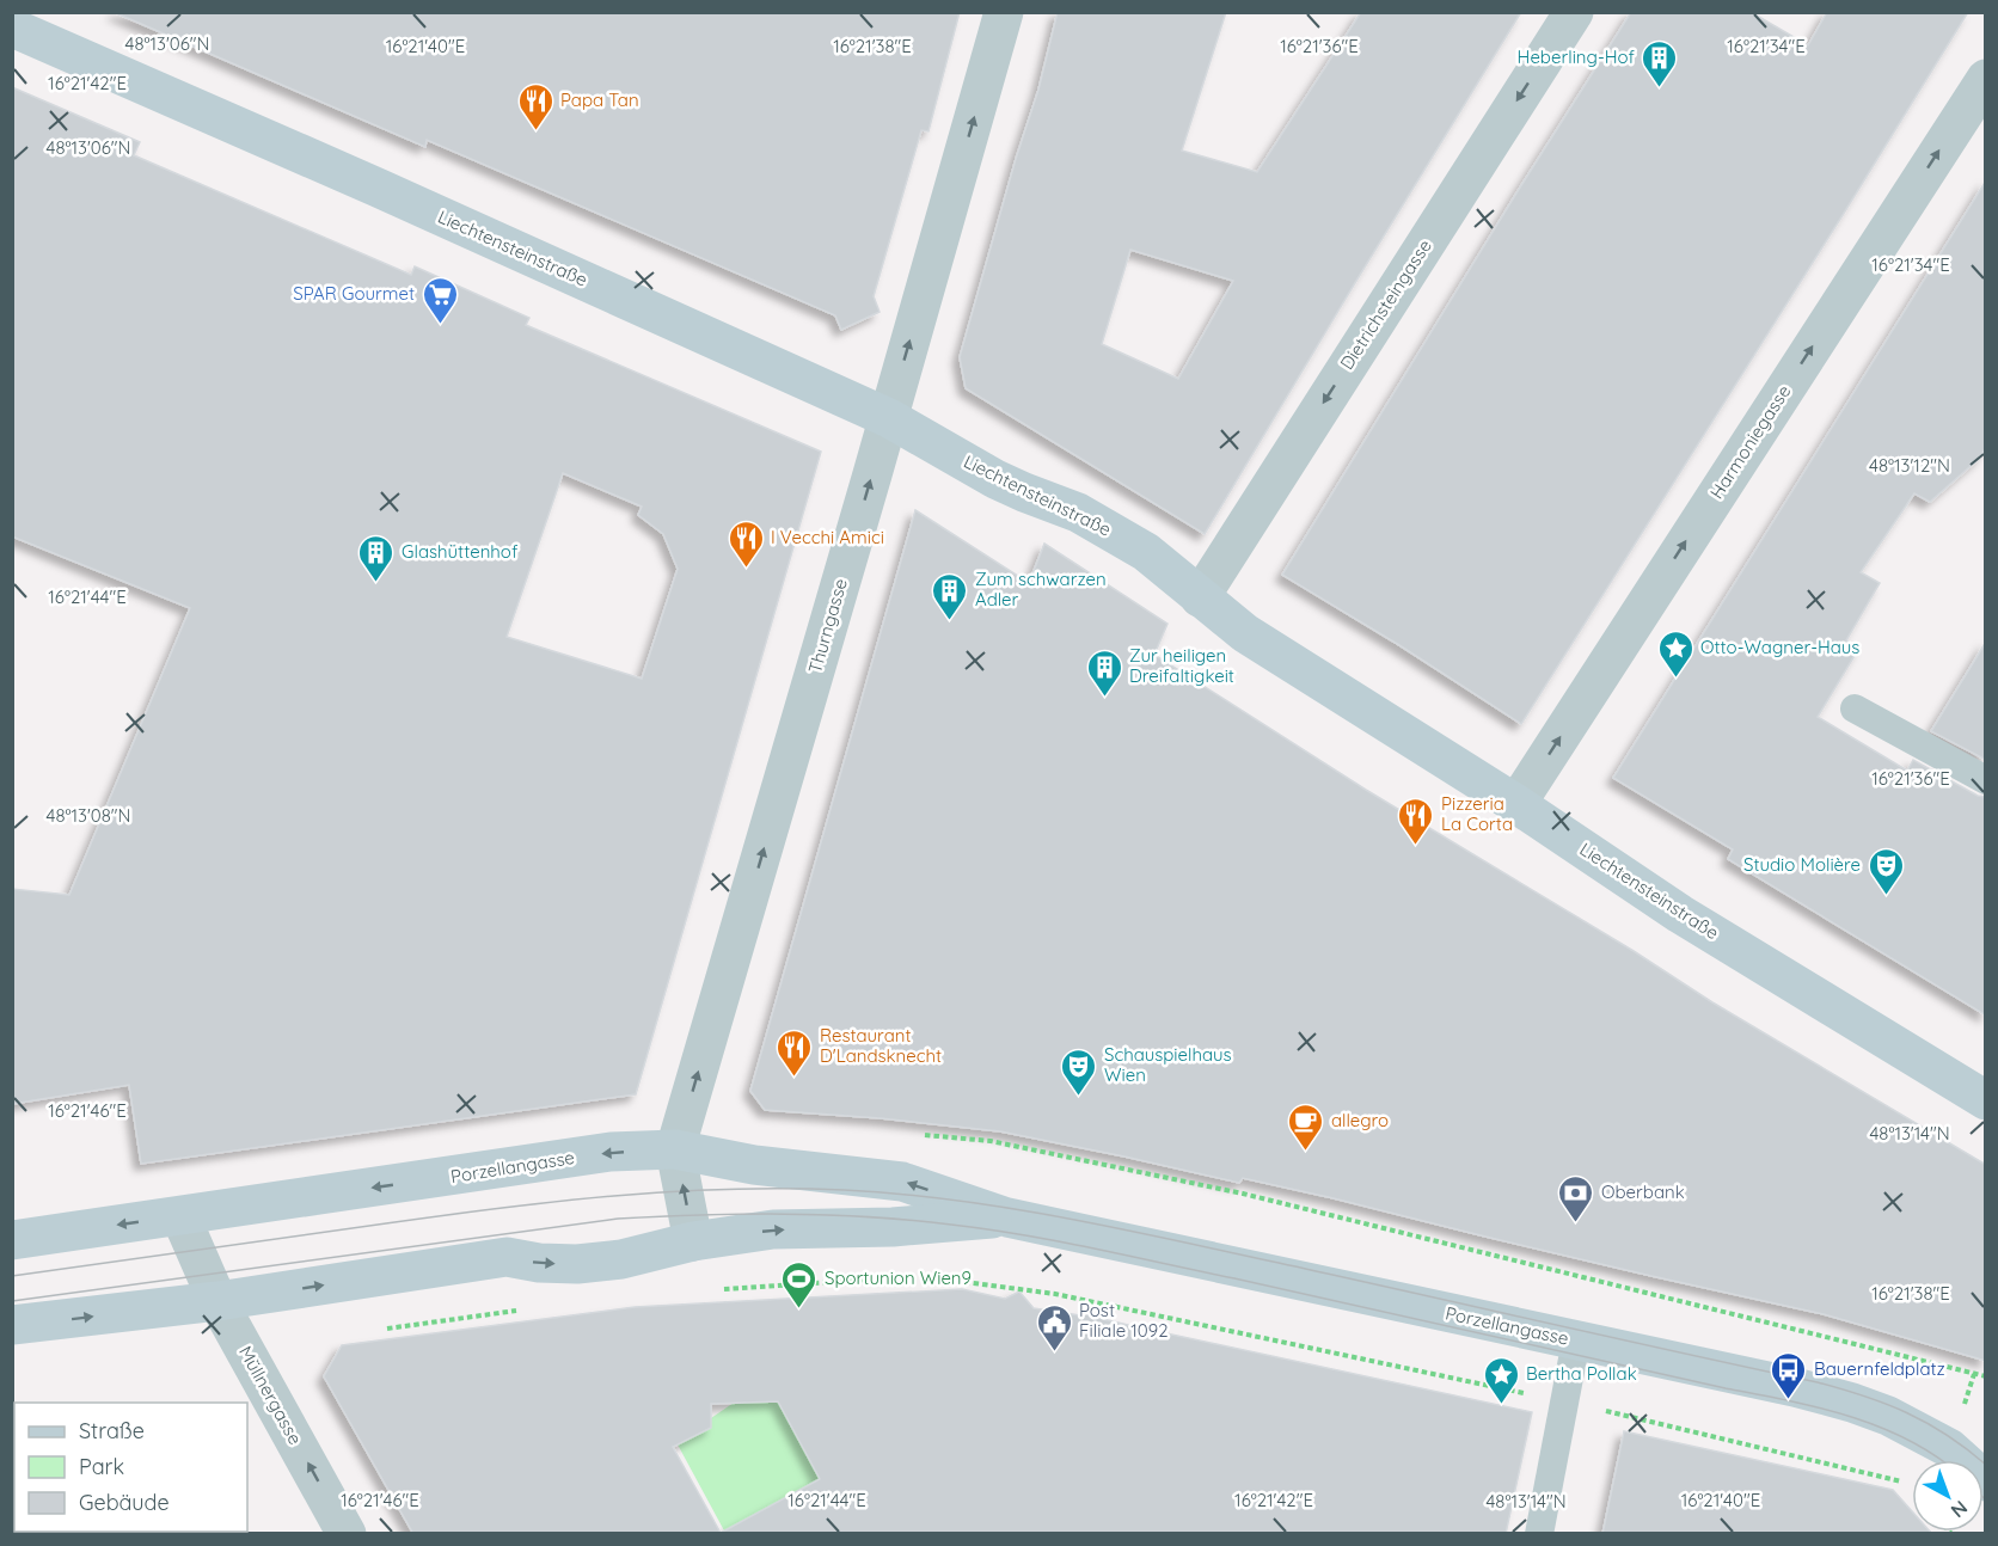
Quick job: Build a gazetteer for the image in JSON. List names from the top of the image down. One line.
{"streets":{"street":["Liechtensteinstraße","Dietrichsteingasse","Harmoniegasse","Thurngasse","Porzellangasse","Müllnergasse"]},"crossings":[["Liechtensteinstraße","Dietrichsteingasse"],["Liechtensteinstraße","Harmoniegasse"],["Liechtensteinstraße","Thurngasse"],["Thurngasse","Porzellangasse"],["Porzellangasse","Müllnergasse"]],"one_way":["Dietrichsteingasse","Harmoniegasse","Thurngasse","Müllnergasse"],"places":{"building":["Heberling-Hof","Glashüttenhof","Zum schwarzen Adler","Zur heiligen Dreifaltigkeit"],"restaurant":["Papa Tan","I Vecchi Amici","Pizzeria La Corta","Restaurant D'Landsknecht"],"supermarket":["SPAR Gourmet"],"place":["Otto-Wagner-Haus","Bertha Pollak"],"theatre":["Studio Molière","Schauspielhaus Wien"],"cafe":["allegro"],"bank":["Oberbank"],"sports":["Sportunion Wien9"],"public building":["Post Filiale 1092"],"bus stop":["Bauernfeldplatz"]},"legend":["Straße","Park","Gebäude"],"north":"bottom right","coordinates":["48°13'06\"N","16°21'40\"E","16°21'38\"E","16°21'36\"E","16°21'34\"E","16°21'42\"E","48°13'12\"N","16°21'44\"E","48°13'08\"N","16°21'46\"E","48°13'14\"N"]}
